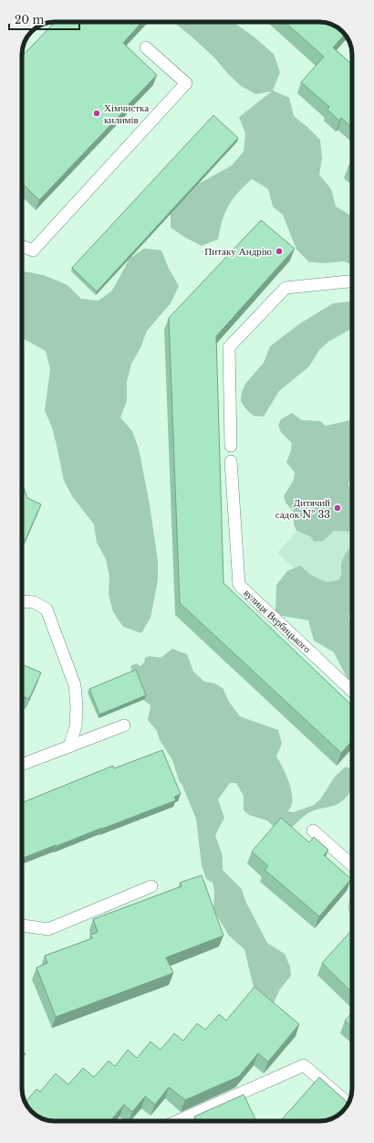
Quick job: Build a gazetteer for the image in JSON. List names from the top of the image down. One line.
{"streets":{"lane":["вулиця Вербицького"]},"places":["Хімчистка килимів","Питаку Андрію","Дитячий садок № 33"],"scale_bar":"20 m"}
